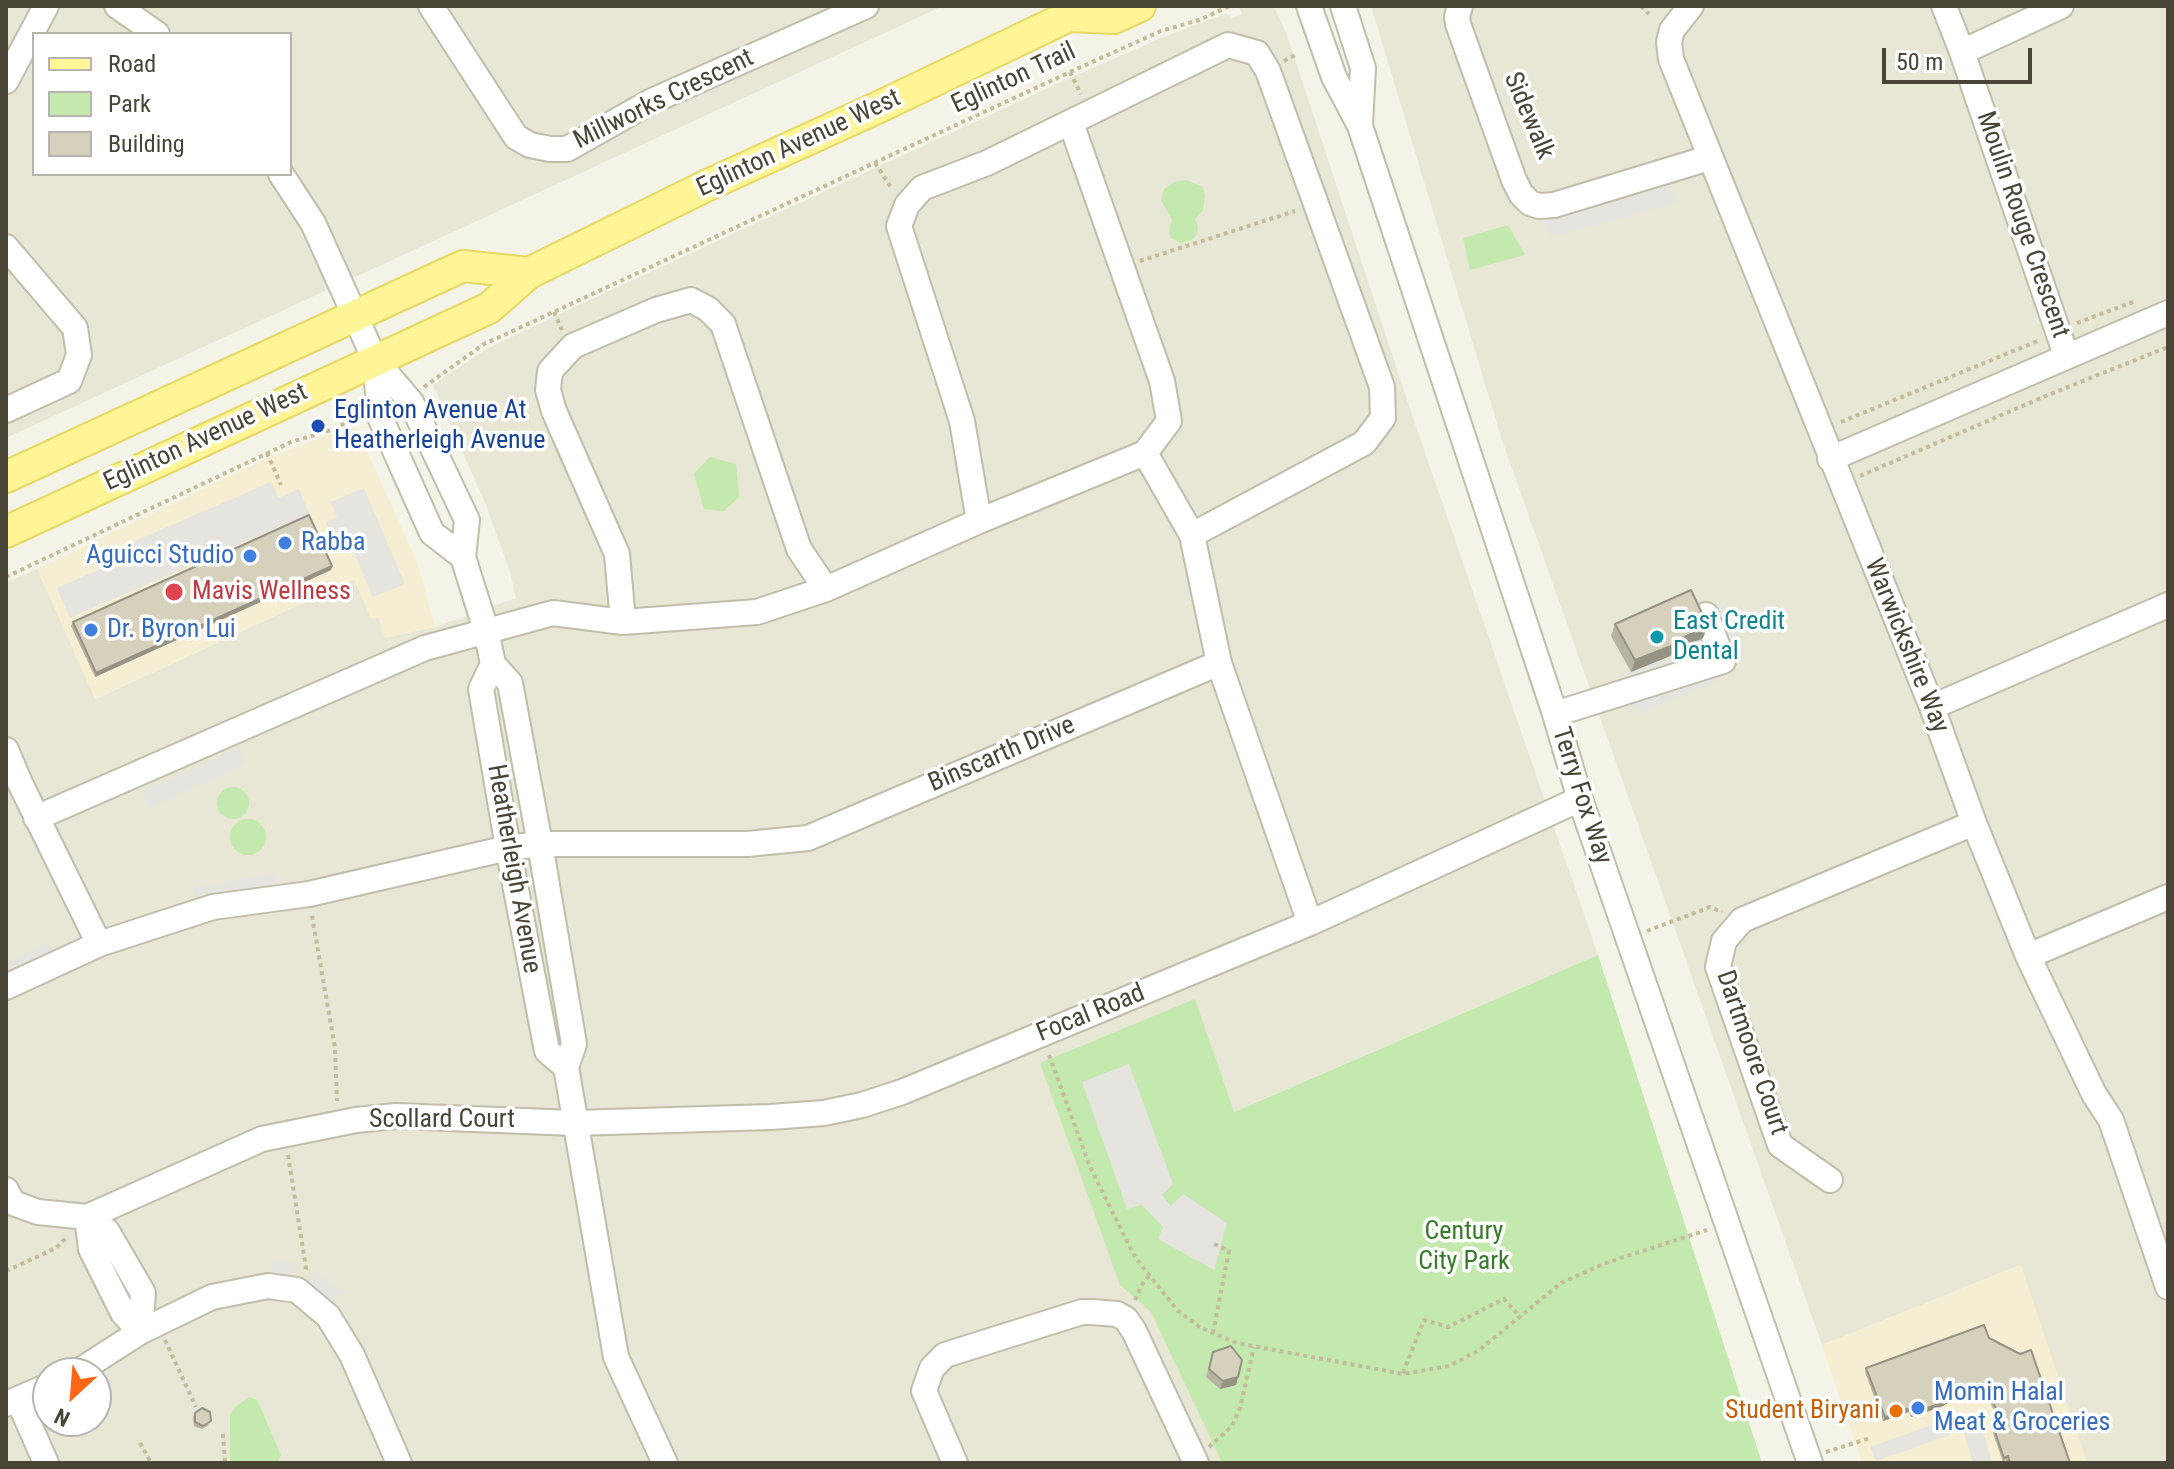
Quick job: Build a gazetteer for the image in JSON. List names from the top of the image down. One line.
{"streets":{"main road":["Eglinton Avenue West"],"street":["Millworks Crescent","Moulin Rouge Crescent","Warwickshire Way","Binscarth Drive","Terry Fox Way","Heatherleigh Avenue","Focal Road","Dartmoore Court","Scollard Court"],"path":["Eglinton Trail"]},"crossings":[["Eglinton Avenue West","Heatherleigh Avenue"],["Binscarth Drive","Heatherleigh Avenue"],["Terry Fox Way","Focal Road"],["Heatherleigh Avenue","Focal Road"],["Heatherleigh Avenue","Scollard Court"],["Focal Road","Scollard Court"]],"parks":["Century City Park"],"places":["Eglinton Avenue At Heatherleigh Avenue","Rabba","Aguicci Studio","Mavis Wellness","Dr. Byron Lui","East Credit Dental","Momin Halal Meat & Groceries","Student Biryani"],"legend":["Road","Park","Building"],"scale_bar":"50 m","north":"bottom left"}
